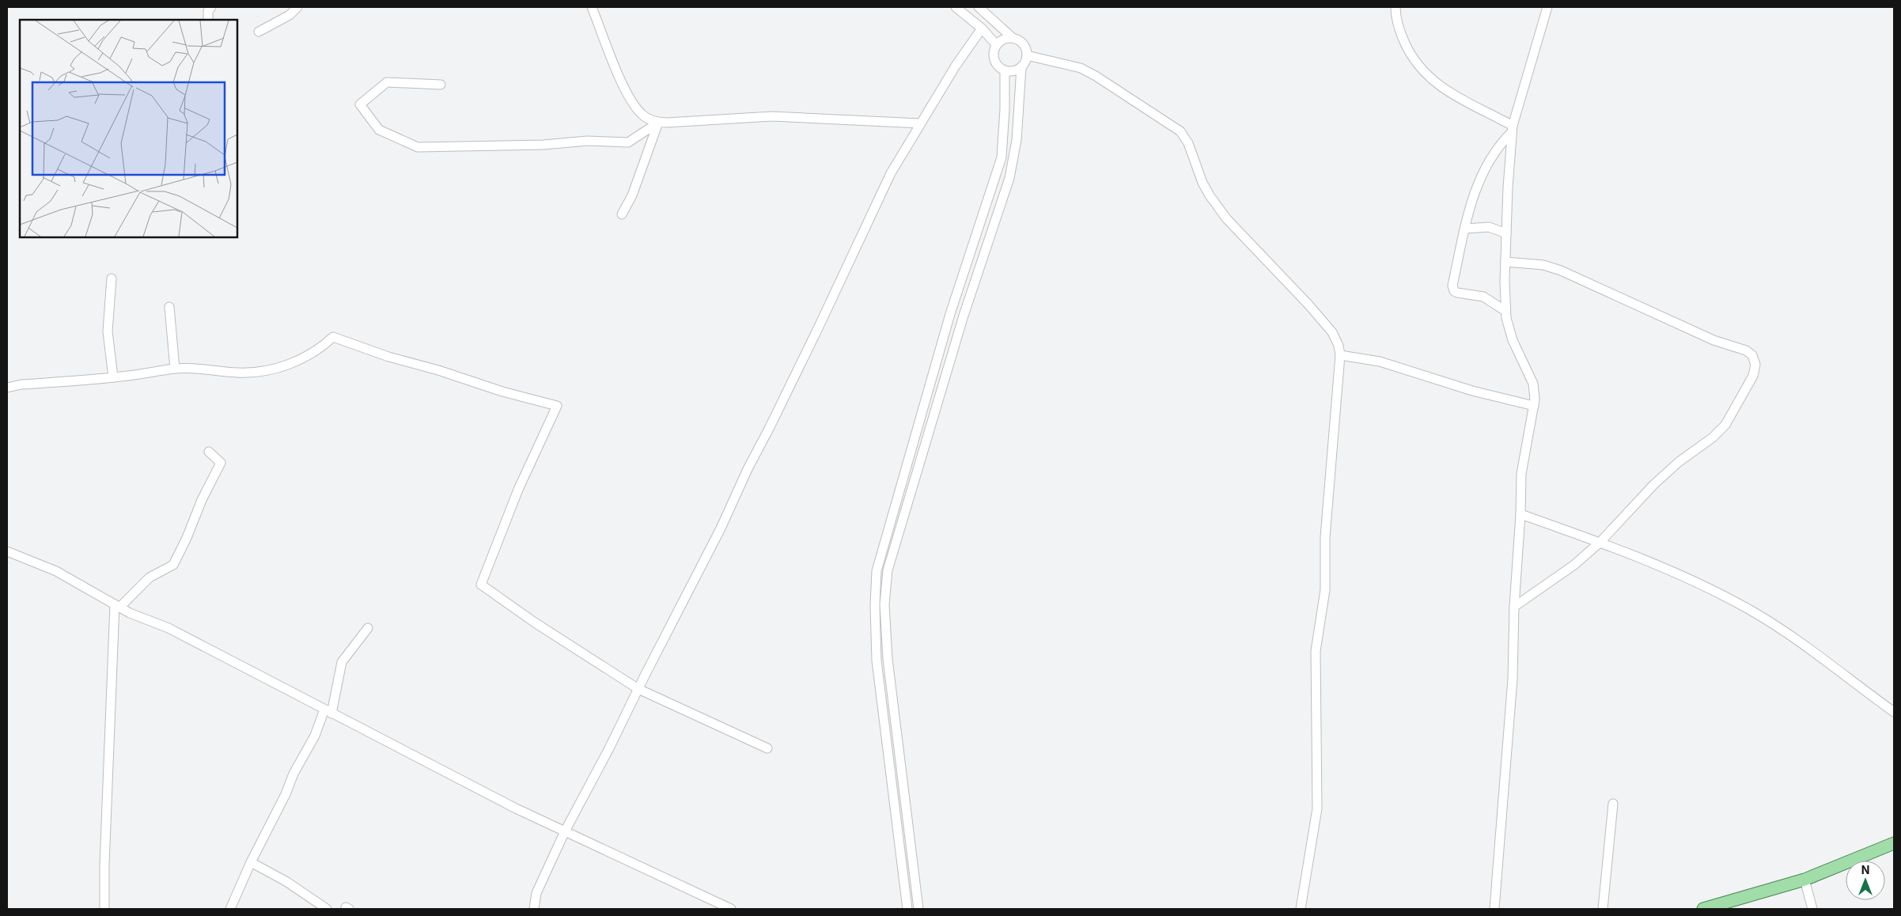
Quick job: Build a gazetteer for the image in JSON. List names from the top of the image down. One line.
{"north":"top"}
